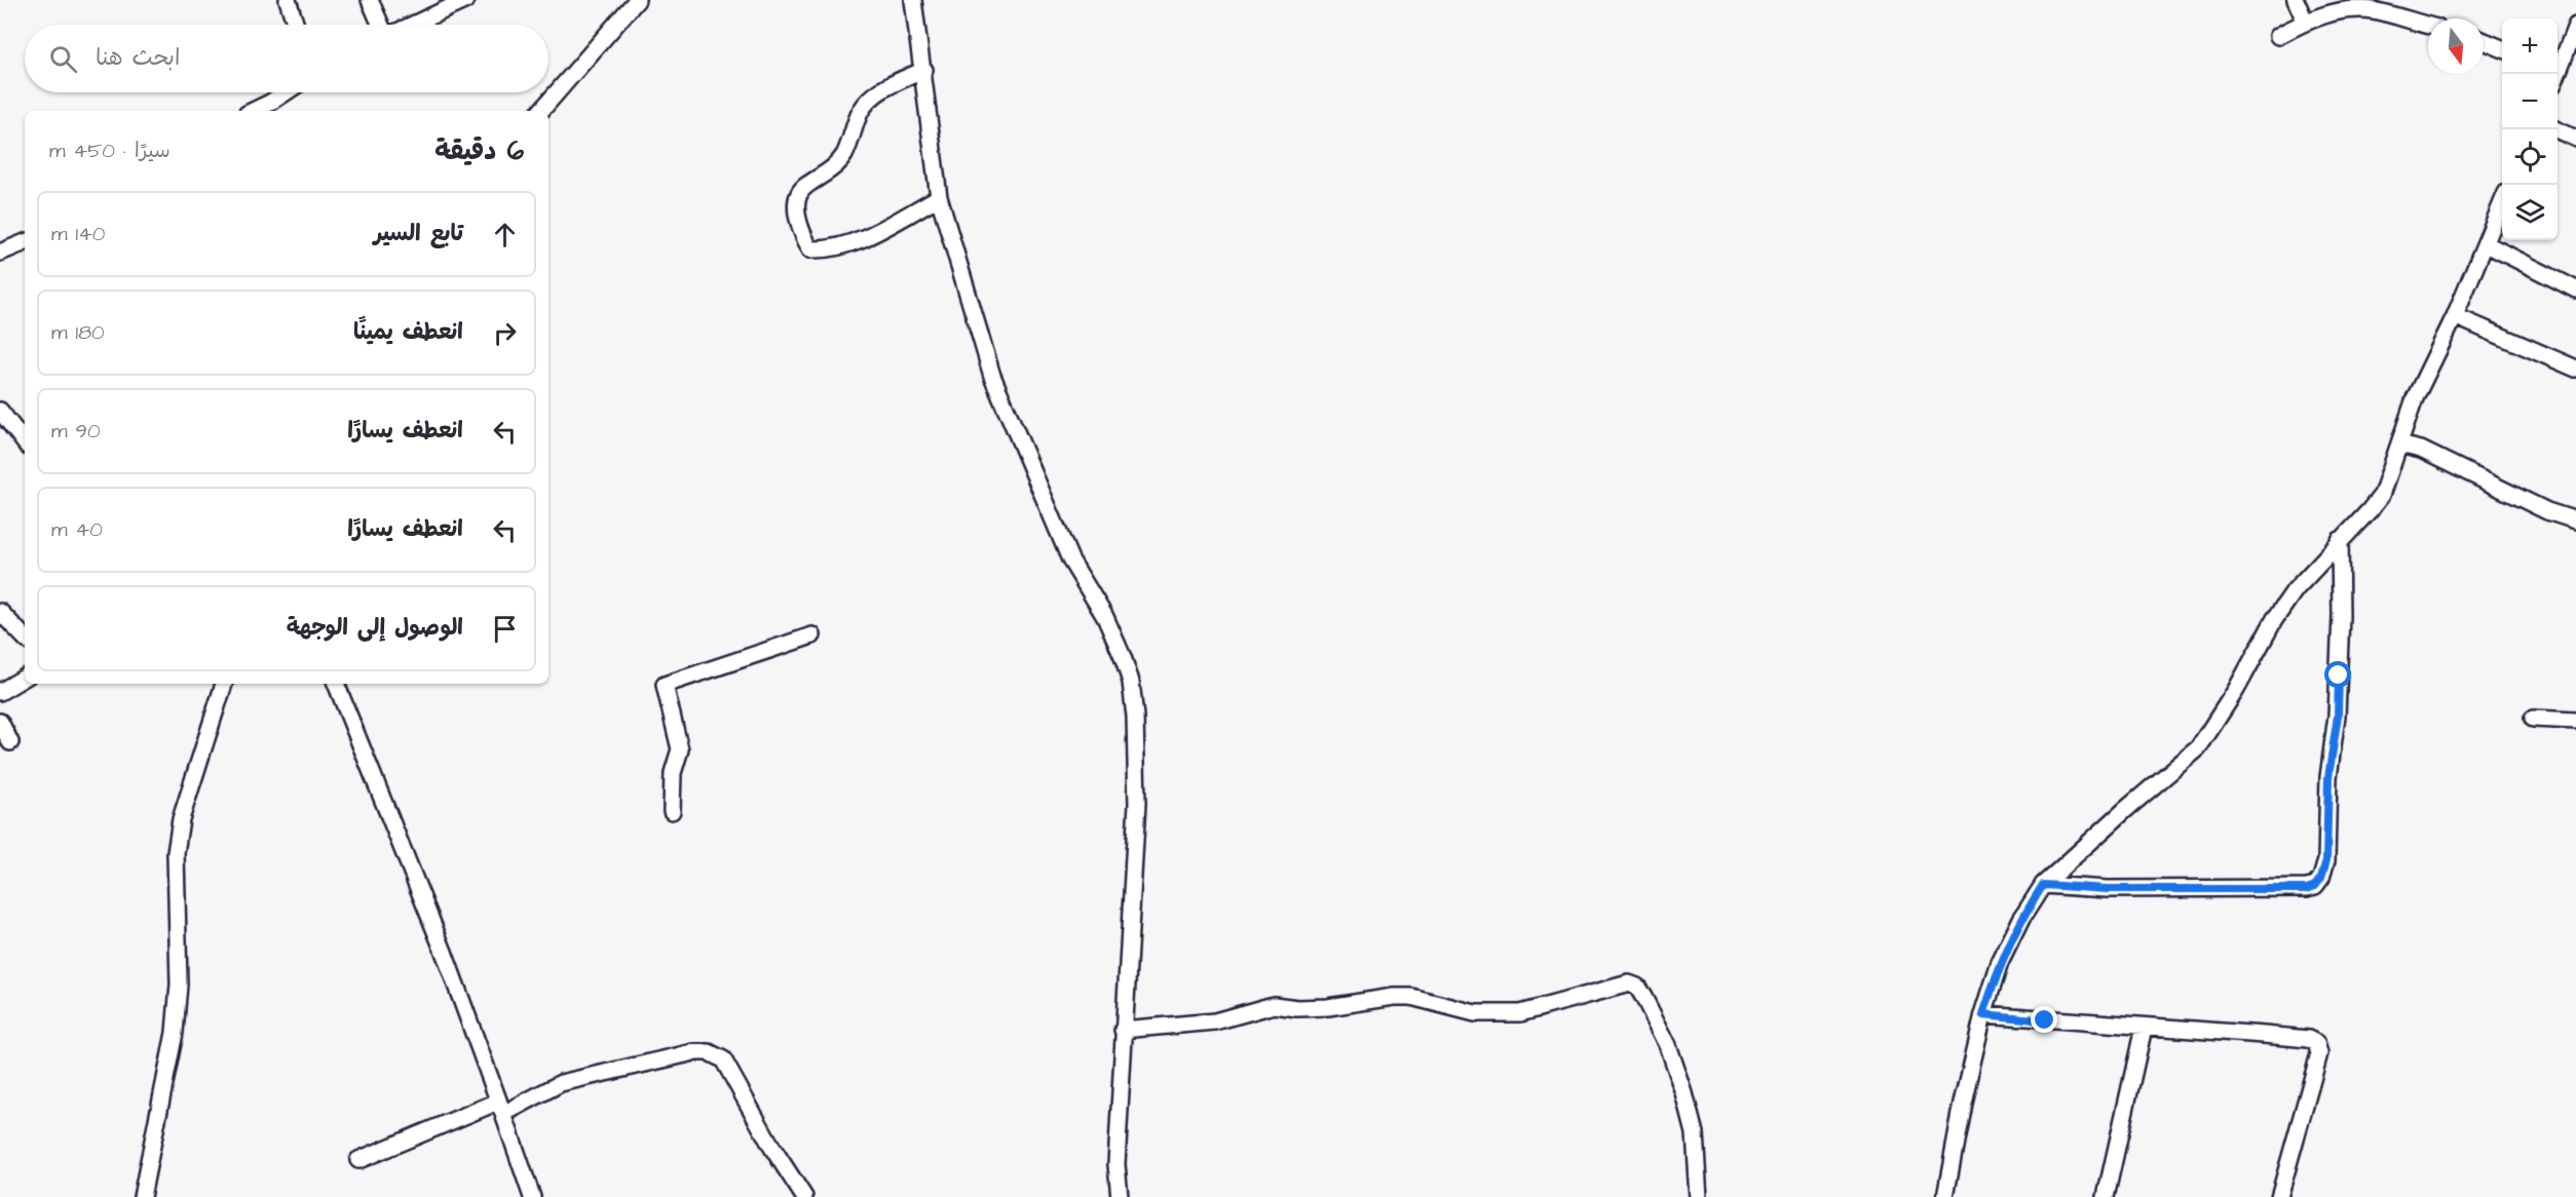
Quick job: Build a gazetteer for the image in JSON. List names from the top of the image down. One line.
{"north":"bottom","page":{"map_buttons":["+","−"],"search":"ابحث هنا","heading":["6 دقيقة","سيرًا · 450 m"],"list":[["تابع السير","140 m"],["انعطف يمينًا","180 m"],["انعطف يسارًا","90 m"],["انعطف يسارًا","40 m"],"الوصول إلى الوجهة"]}}
